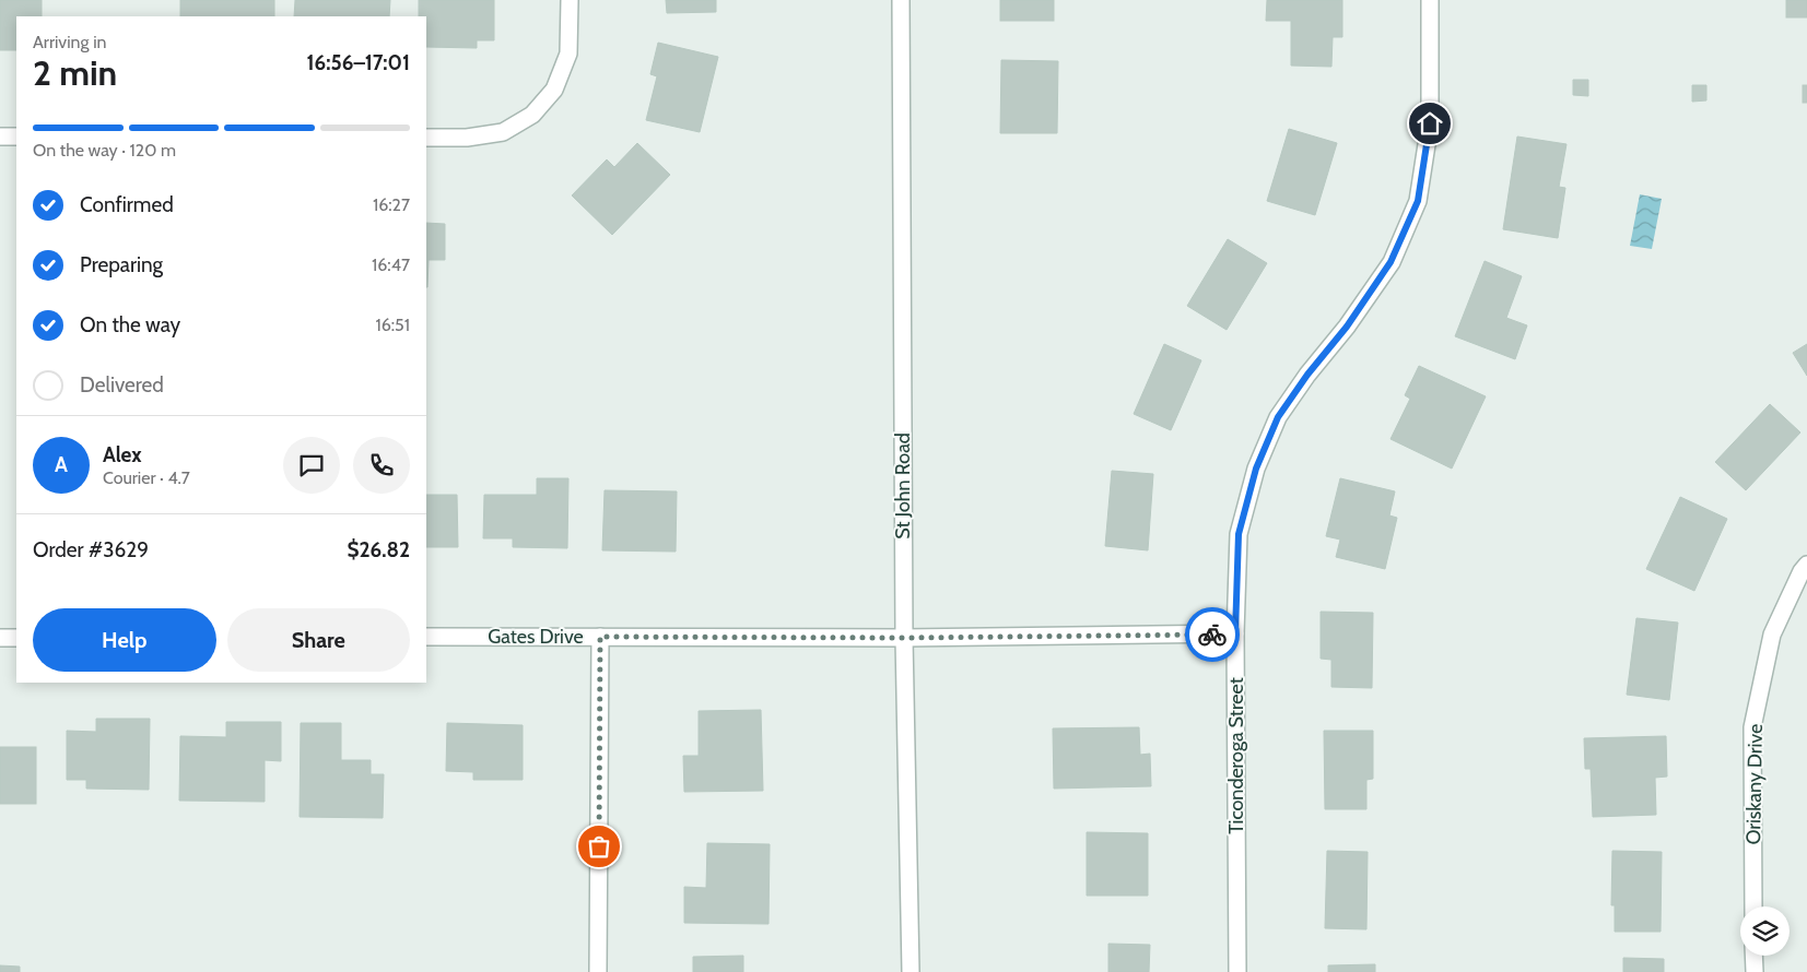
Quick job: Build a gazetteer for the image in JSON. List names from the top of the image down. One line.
{"streets":{"street":["St John Road","Gates Drive","Ticonderoga Street","Oriskany Drive"]},"crossings":[["St John Road","Gates Drive"],["Gates Drive","Ticonderoga Street"]],"page":{"heading":["2 min","Arriving in","16:56–17:01"],"panel":["Alex","Courier · 4.7","Order #3629","$26.82"],"bar":"On the way · 120 m","list":[["Confirmed","16:27"],["Preparing","16:47"],["On the way","16:51"],"Delivered"],"round":"A","buttons":["Help","Share"]}}
